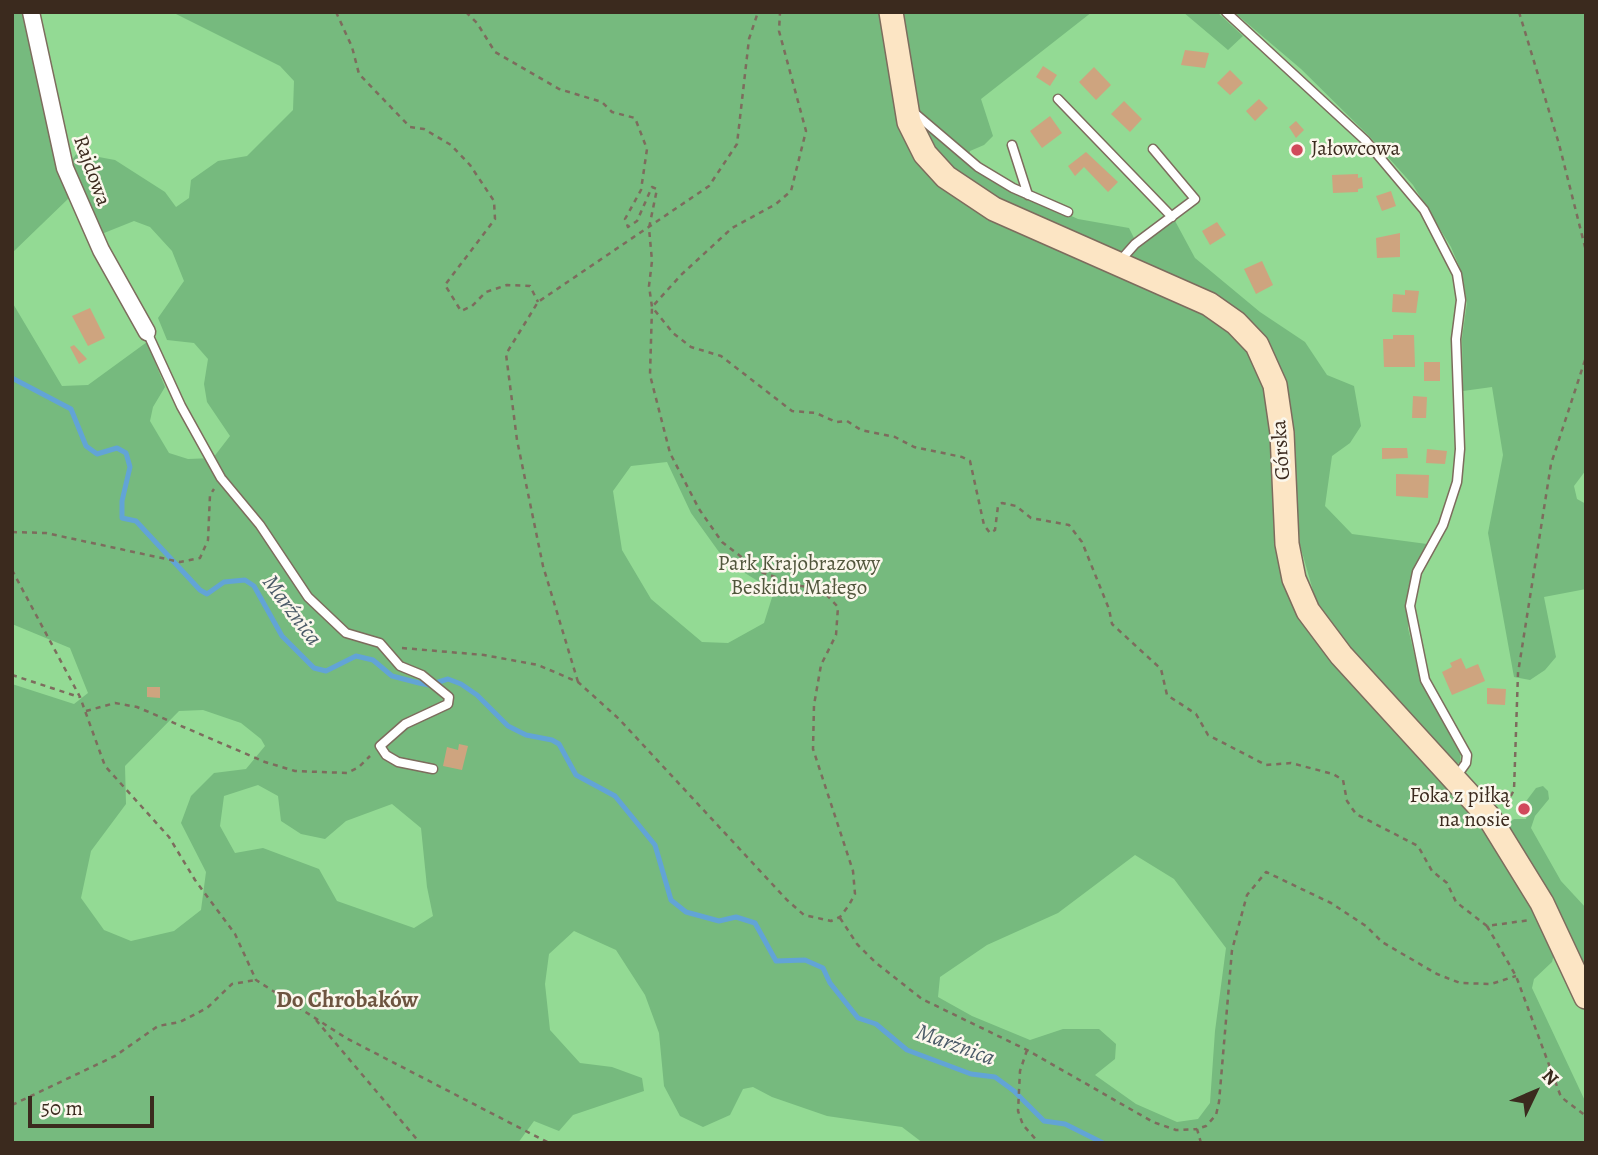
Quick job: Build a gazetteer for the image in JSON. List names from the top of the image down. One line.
{"streets":{"street":["Rajdowa","Górska"]},"districts":["Do Chrobaków"],"water":["Marźnica"],"parks":["Park Krajobrazowy Beskidu Małego"],"places":["Jałowcowa","Foka z piłką na nosie"],"scale_bar":"50 m","north":"top right"}
